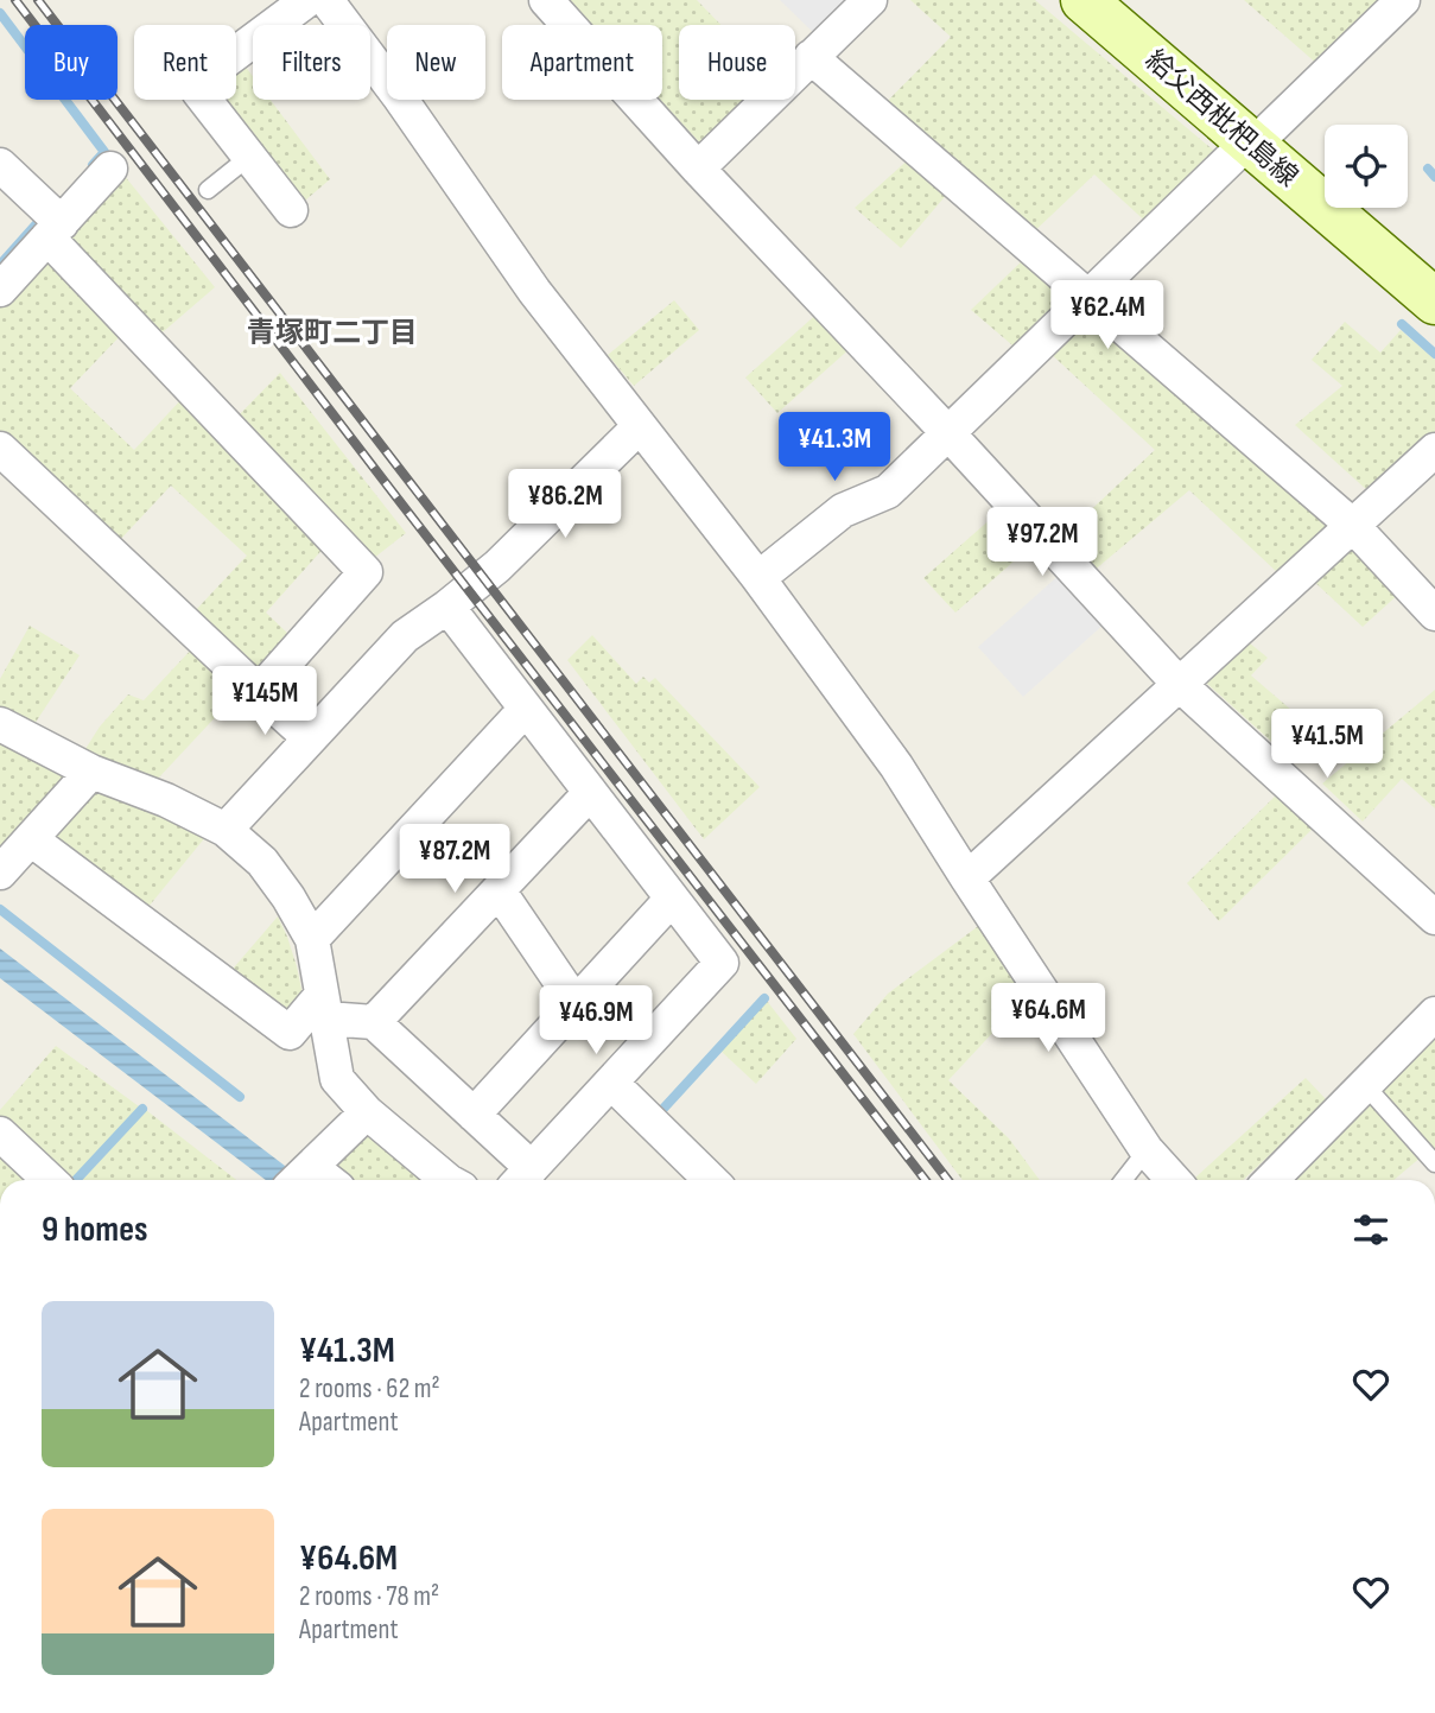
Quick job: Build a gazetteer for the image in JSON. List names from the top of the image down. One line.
{"streets":{"main road":["給父西枇杷島線"]},"districts":["青塚町二丁目"],"page":{"chip":["Buy","Rent","Filters","New","Apartment","House"],"price":["¥62.4M","¥41.3M","¥86.2M","¥97.2M","¥145M","¥41.5M","¥87.2M","¥64.6M","¥46.9M"],"heading":"9 homes","list":[{"name":"¥41.3M","note":"2 rooms · 62 m² · Apartment"},{"name":"¥64.6M","note":"2 rooms · 78 m² · Apartment"}]}}
